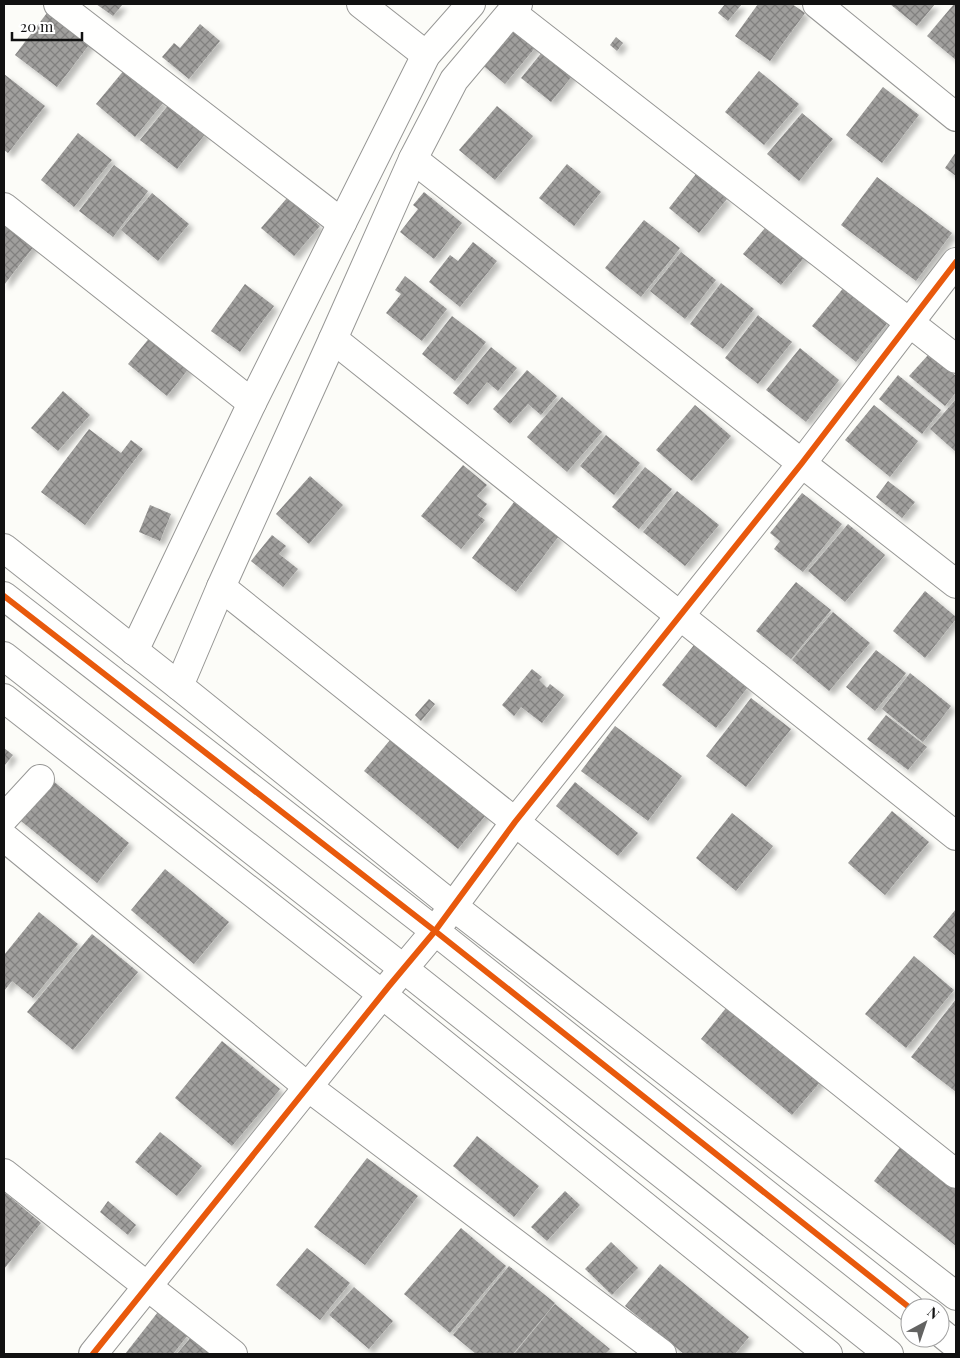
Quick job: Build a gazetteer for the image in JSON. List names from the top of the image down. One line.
{"scale_bar":"20 m","north":"top right"}
